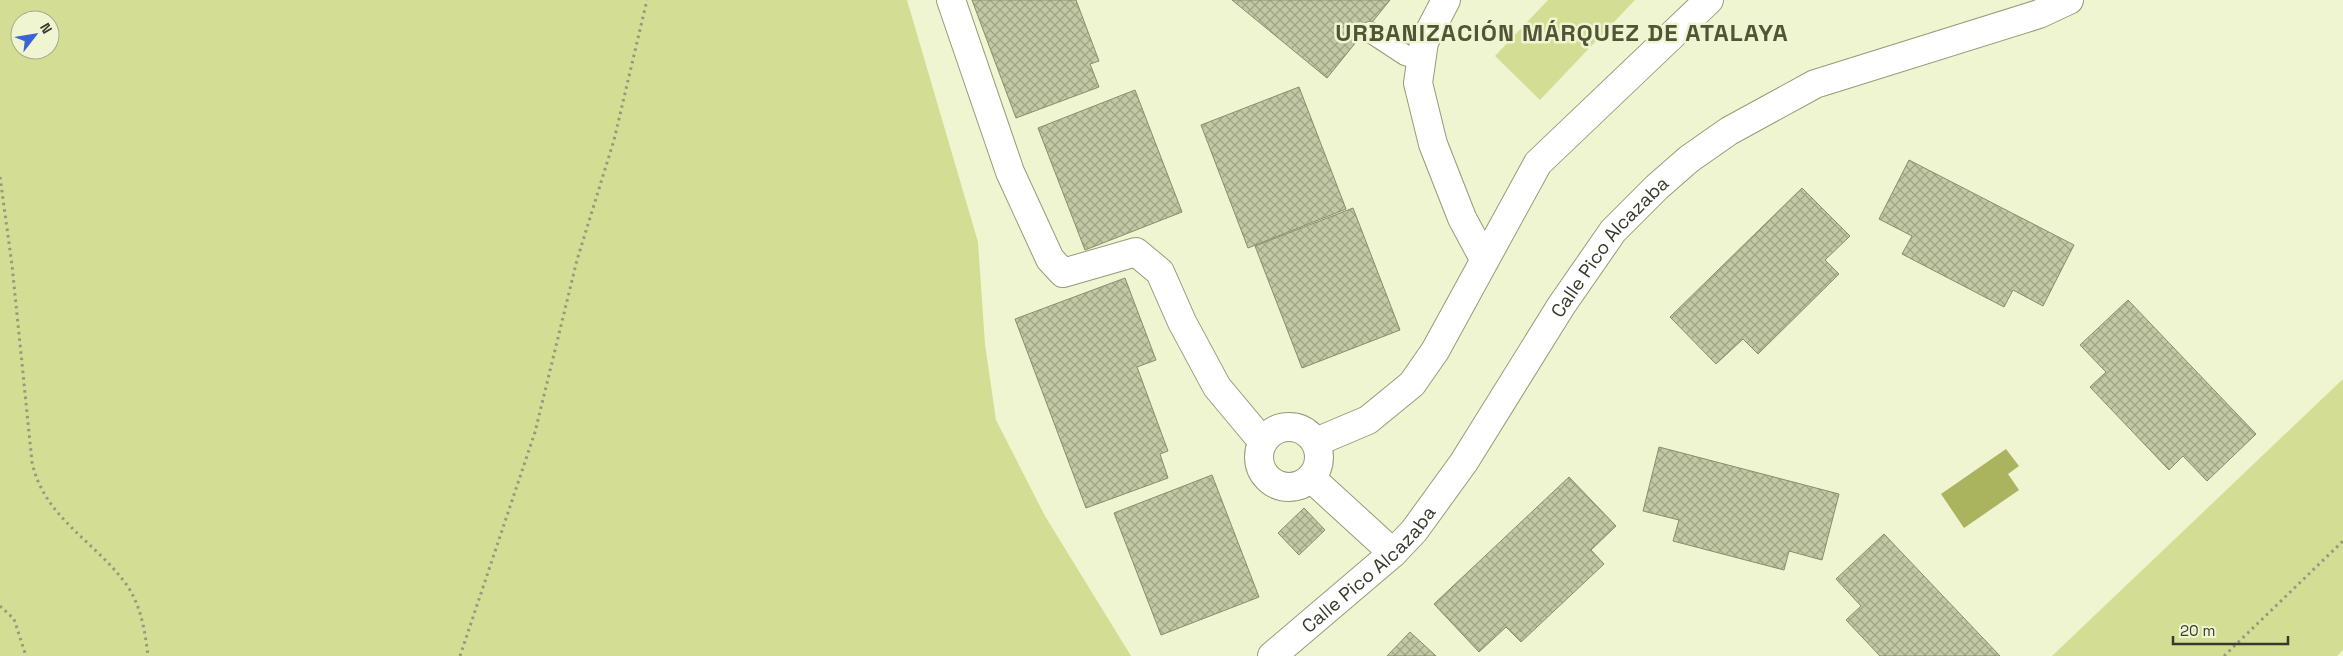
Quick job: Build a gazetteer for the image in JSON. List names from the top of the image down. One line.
{"streets":{"street":["Calle Pico Alcazaba"]},"districts":["URBANIZACIÓN MÁRQUEZ DE ATALAYA"],"scale_bar":"20 m","north":"top right"}
